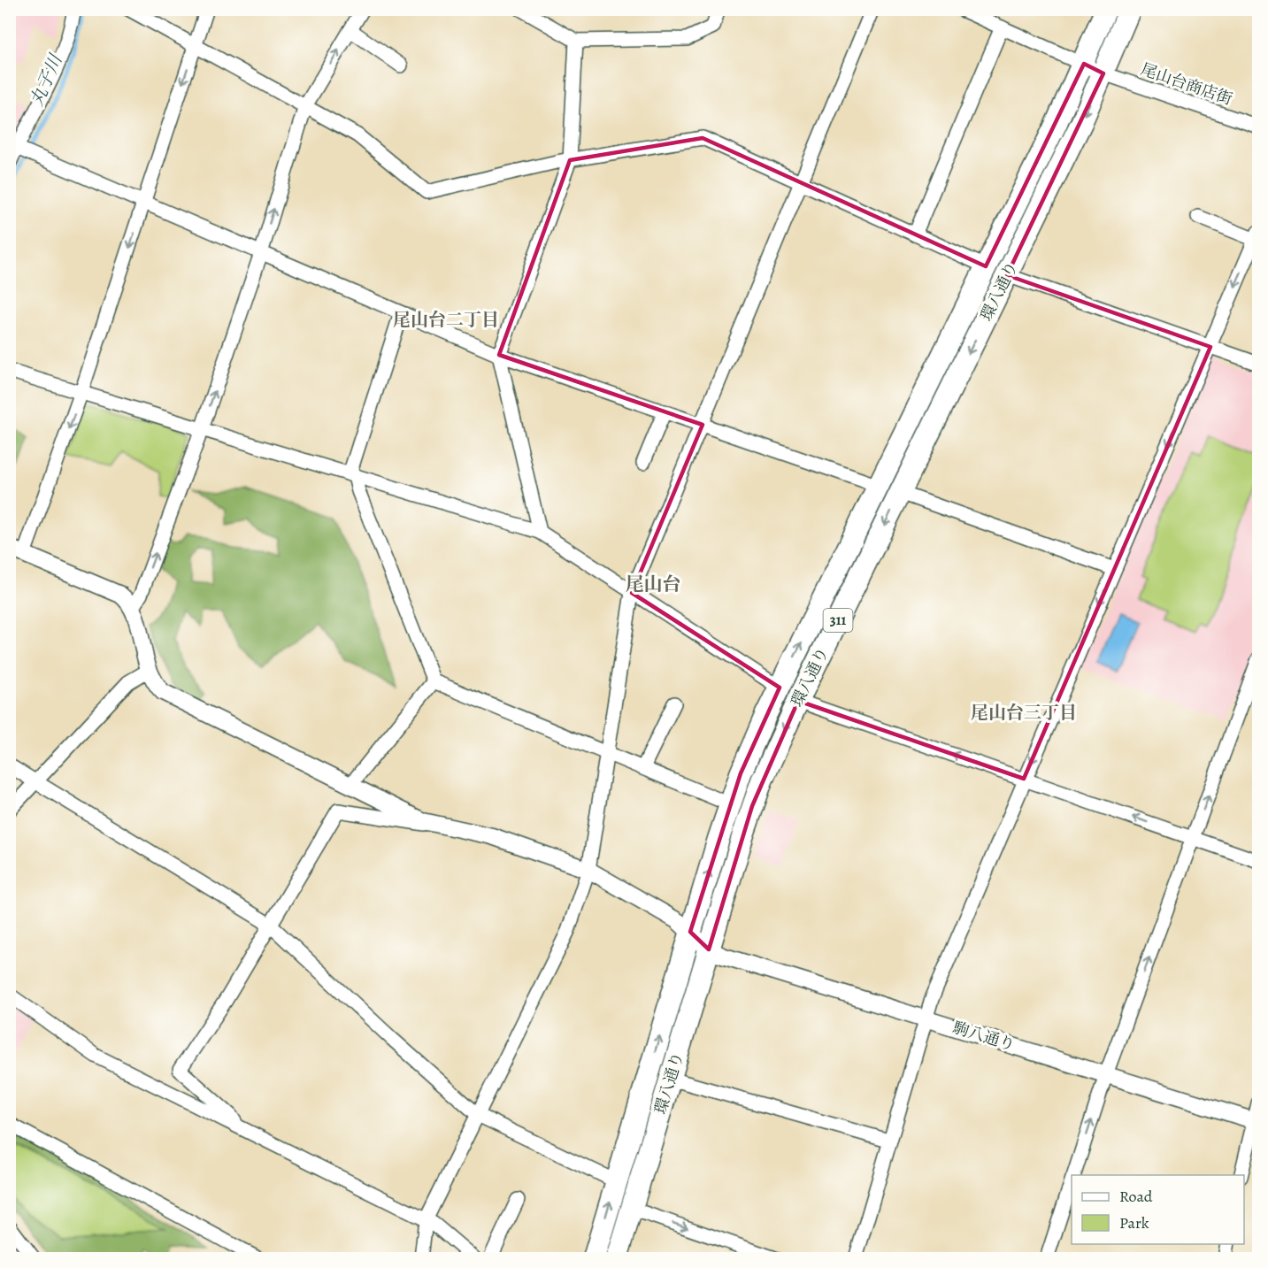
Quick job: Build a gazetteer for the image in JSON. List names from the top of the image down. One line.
{"streets":{"main road":["環八通り","311"],"street":["尾山台商店街","駒八通り"]},"crossings":[["尾山台商店街","環八通り"],["環八通り","駒八通り"]],"districts":["尾山台二丁目","尾山台","尾山台三丁目"],"water":["丸子川"],"legend":["Road","Park"]}
